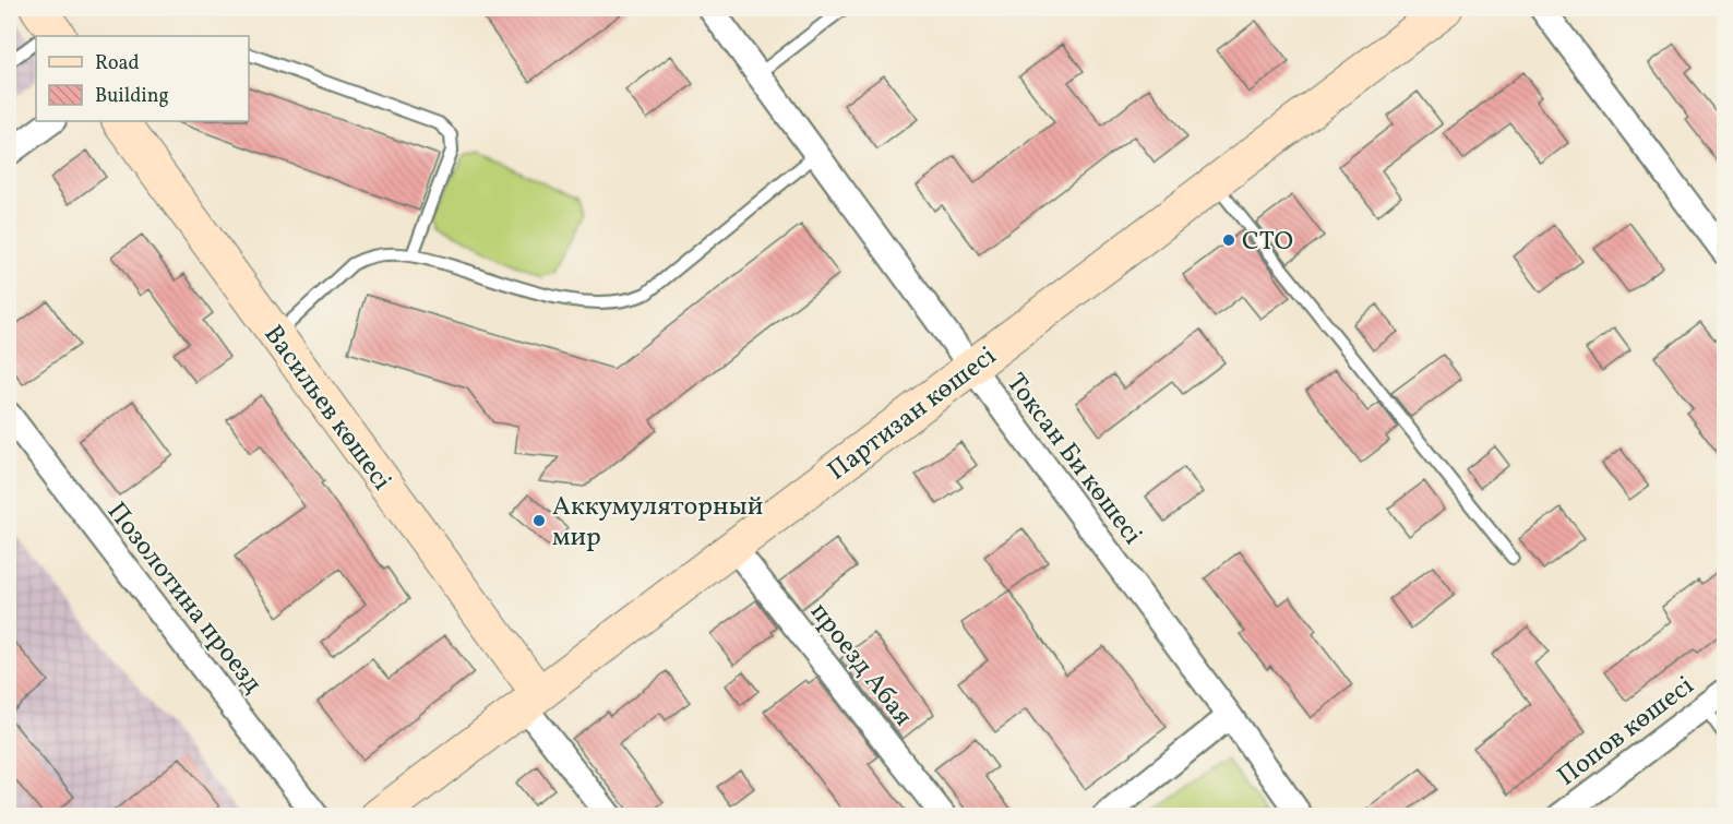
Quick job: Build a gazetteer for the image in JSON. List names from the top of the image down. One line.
{"streets":{"main road":["Васильев көшесі","Партизан көшесі"],"street":["Токсан Би көшесі","Позолотина проезд","проезд Абая","Попов көшесі"]},"crossings":[["Васильев көшесі","Партизан көшесі"],["Партизан көшесі","Токсан Би көшесі"],["Партизан көшесі","проезд Абая"]],"places":["СТО","Аккумуляторный мир"],"legend":["Road","Building"]}
